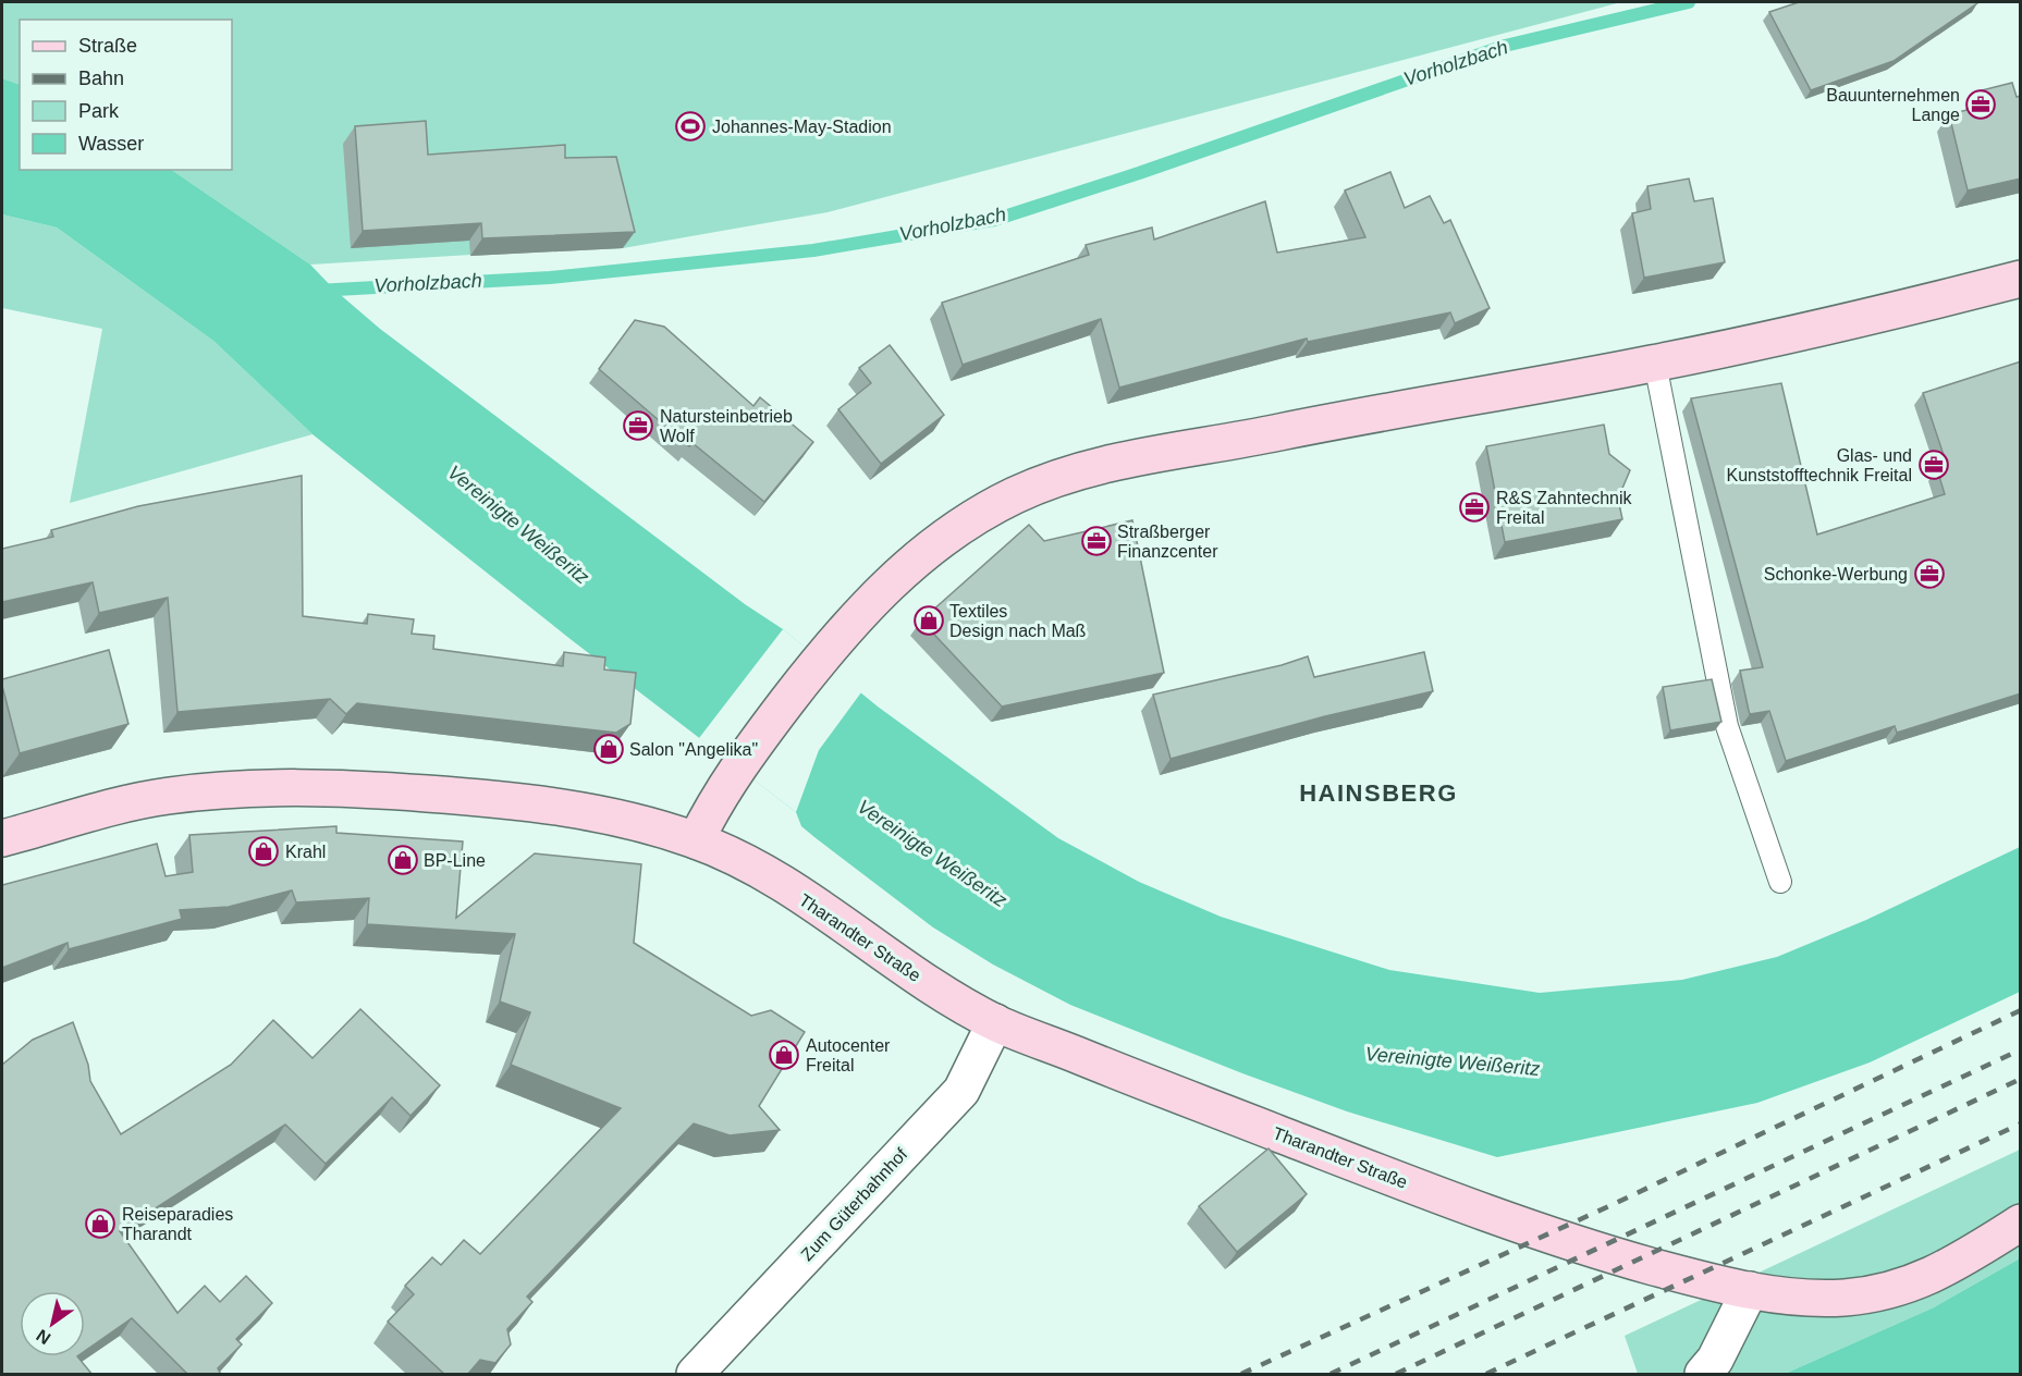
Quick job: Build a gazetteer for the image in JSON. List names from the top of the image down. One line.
{"streets":{"main road":["Tharandter Straße"],"street":["Zum Güterbahnhof"]},"crossings":[["Tharandter Straße","Zum Güterbahnhof"]],"districts":["HAINSBERG"],"water":["Vorholzbach","Vereinigte Weißeritz"],"places":{"office":["Bauunternehmen Lange","Natursteinbetrieb Wolf","Glas- und Kunststofftechnik Freital","R&S Zahntechnik Freital","Straßberger Finanzcenter","Schonke-Werbung"],"sports":["Johannes-May-Stadion"],"shop":["Textiles Design nach Maß","Salon \"Angelika\"","Krahl","BP-Line","Autocenter Freital","Reiseparadies Tharandt"]},"legend":["Straße","Bahn","Park","Wasser"],"north":"bottom left"}
